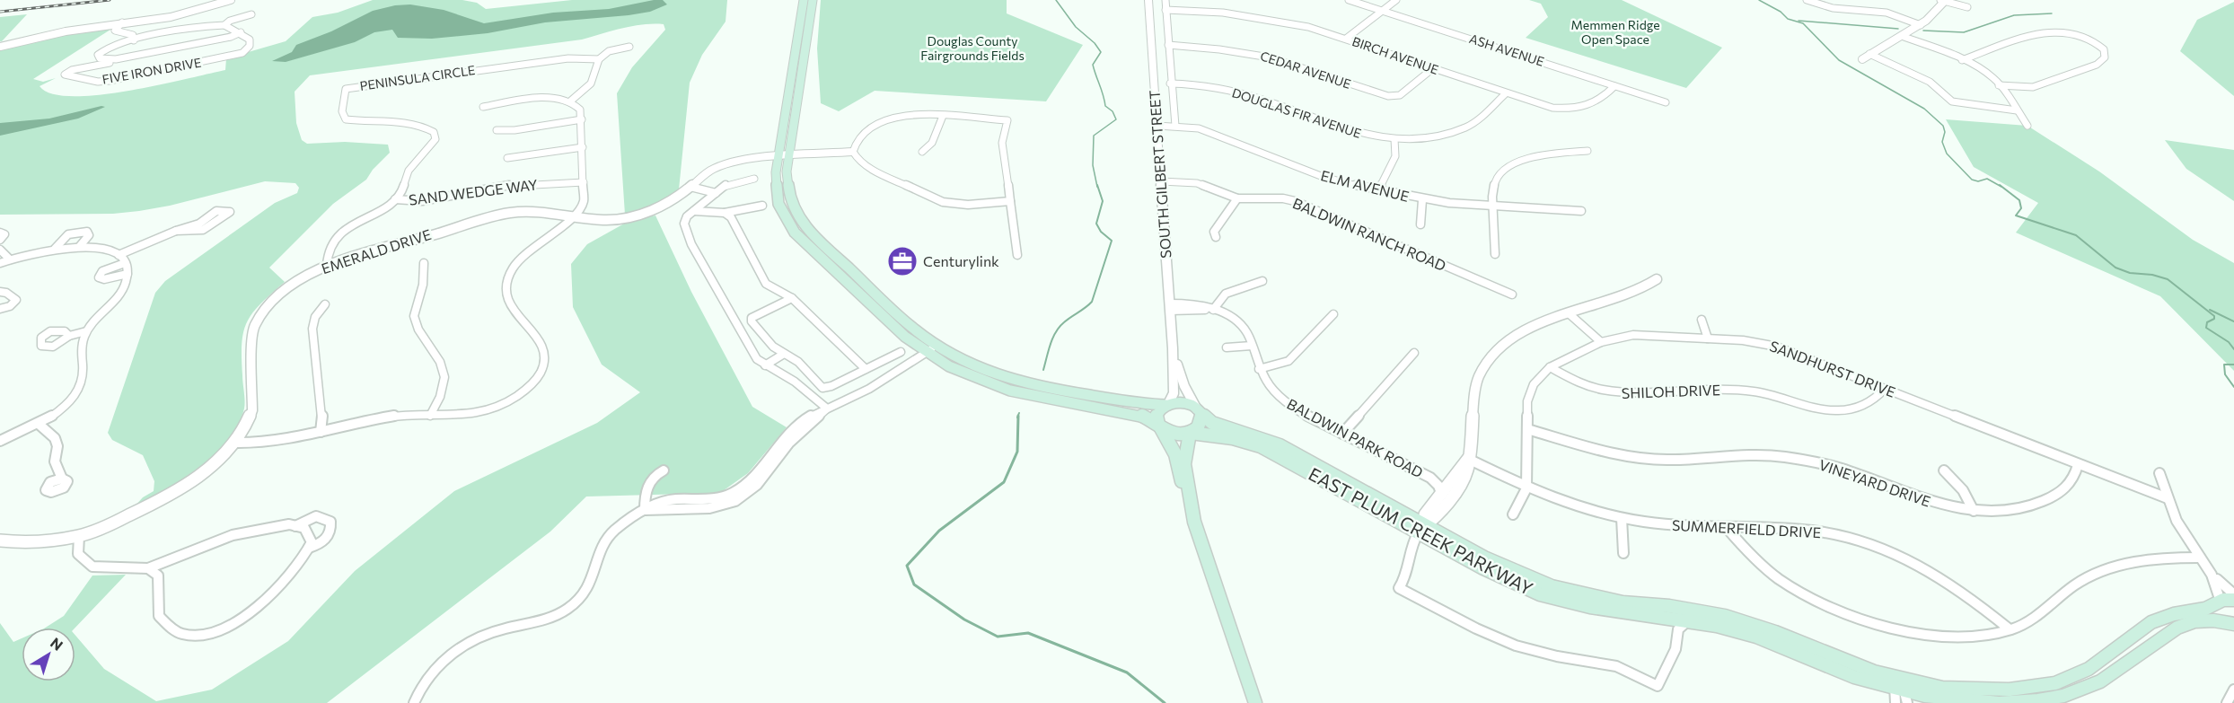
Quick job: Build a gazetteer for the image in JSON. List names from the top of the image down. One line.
{"streets":{"main road":["EAST PLUM CREEK PARKWAY"],"street":["ASH AVENUE","BIRCH AVENUE","CEDAR AVENUE","FIVE IRON DRIVE","PENINSULA CIRCLE","DOUGLAS FIR AVENUE","SOUTH GILBERT STREET","ELM AVENUE","SAND WEDGE WAY","BALDWIN RANCH ROAD","EMERALD DRIVE","SANDHURST DRIVE","SHILOH DRIVE","BALDWIN PARK ROAD","VINEYARD DRIVE","SUMMERFIELD DRIVE"]},"crossings":[["ASH AVENUE","BIRCH AVENUE"],["BIRCH AVENUE","CEDAR AVENUE"],["BIRCH AVENUE","DOUGLAS FIR AVENUE"],["PENINSULA CIRCLE","SAND WEDGE WAY"],["SOUTH GILBERT STREET","ELM AVENUE"],["SOUTH GILBERT STREET","BALDWIN RANCH ROAD"],["SOUTH GILBERT STREET","BALDWIN PARK ROAD"],["SOUTH GILBERT STREET","EAST PLUM CREEK PARKWAY"],["SANDHURST DRIVE","SHILOH DRIVE"],["SANDHURST DRIVE","VINEYARD DRIVE"],["SANDHURST DRIVE","SUMMERFIELD DRIVE"]],"parks":["Memmen Ridge Open Space","Douglas County Fairgrounds Fields"],"places":{"office":["Centurylink"]},"north":"top right"}
